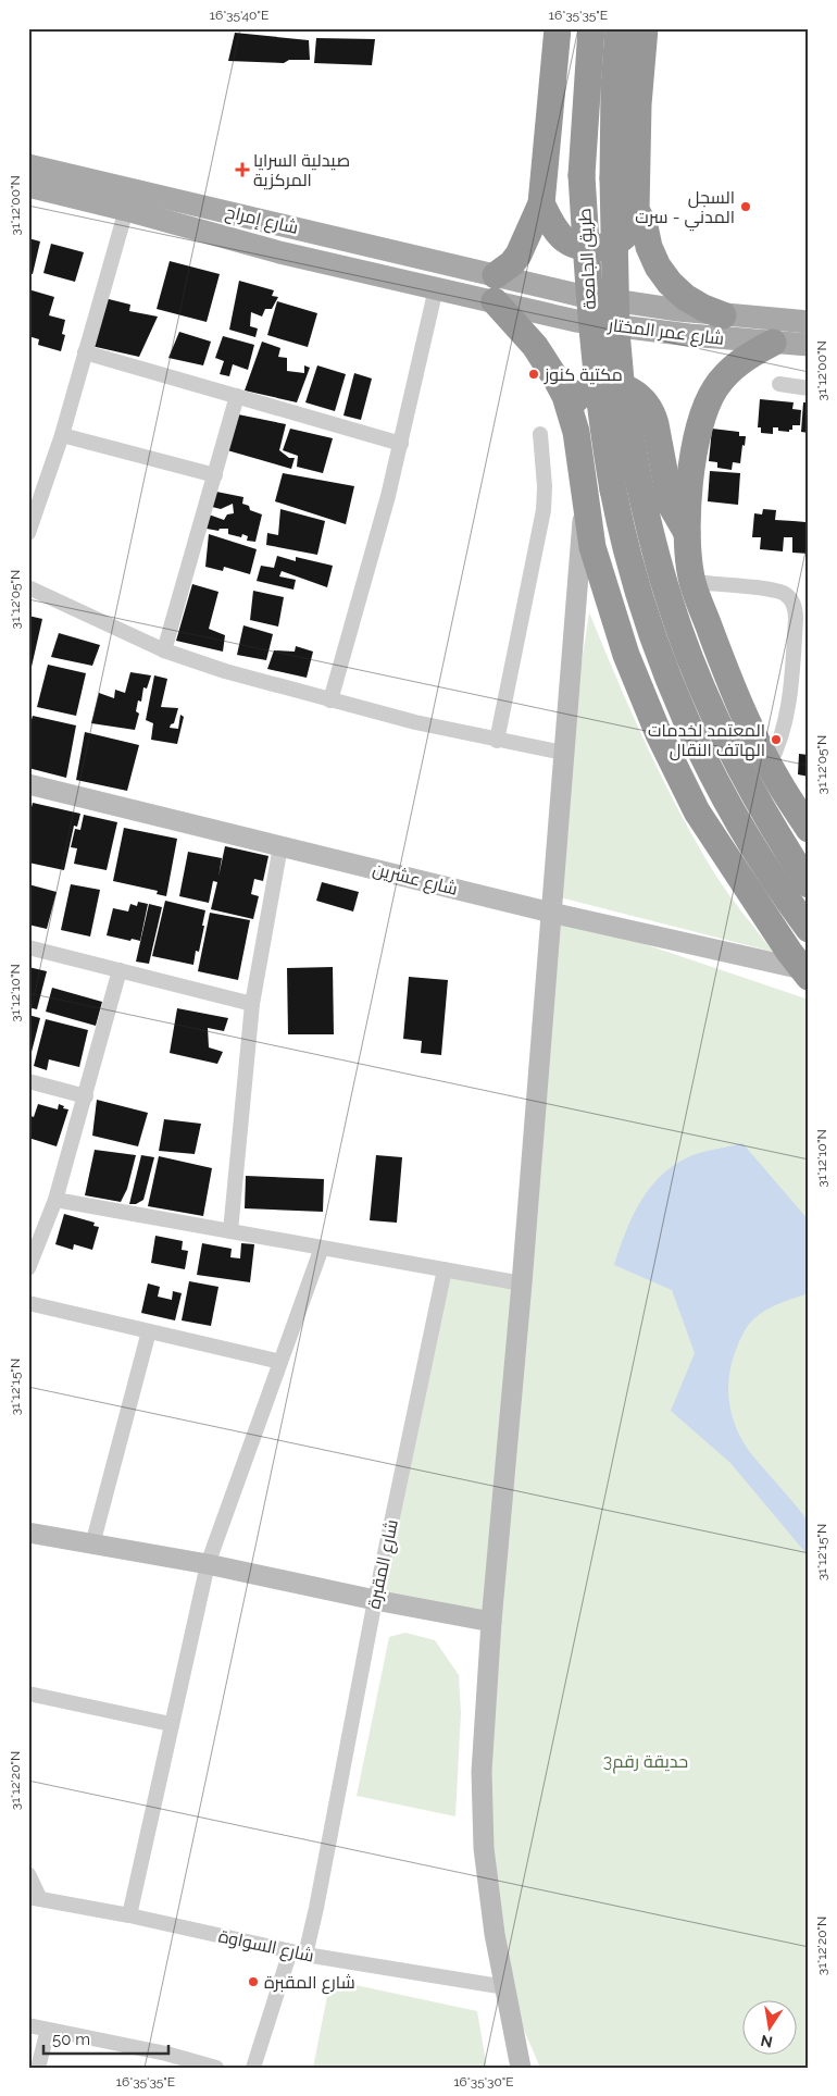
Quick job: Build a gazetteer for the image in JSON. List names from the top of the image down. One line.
{"streets":{"highway":["طريق الجامعة"],"main road":["شارع إمراح","شارع عمر المختار"],"street":["شارع عشرين","شارع المقبرة","شارع السواوة"]},"crossings":[["شارع إمراح","شارع عمر المختار"],["شارع المقبرة","شارع السواوة"]],"parks":["حديقة رقم3"],"places":{"health":["صيدلية السرايا المركزية"],"other":["السجل المدني - سرت","مكتية كنوز","المعتمد لخدمات الهاتف النقال","شارع المقبرة"]},"scale_bar":"50 m","north":"bottom","coordinates":["16°35'40\"E","16°35'35\"E","31°12'00\"N","31°12'05\"N","31°12'10\"N","31°12'15\"N","31°12'20\"N","16°35'30\"E"]}
